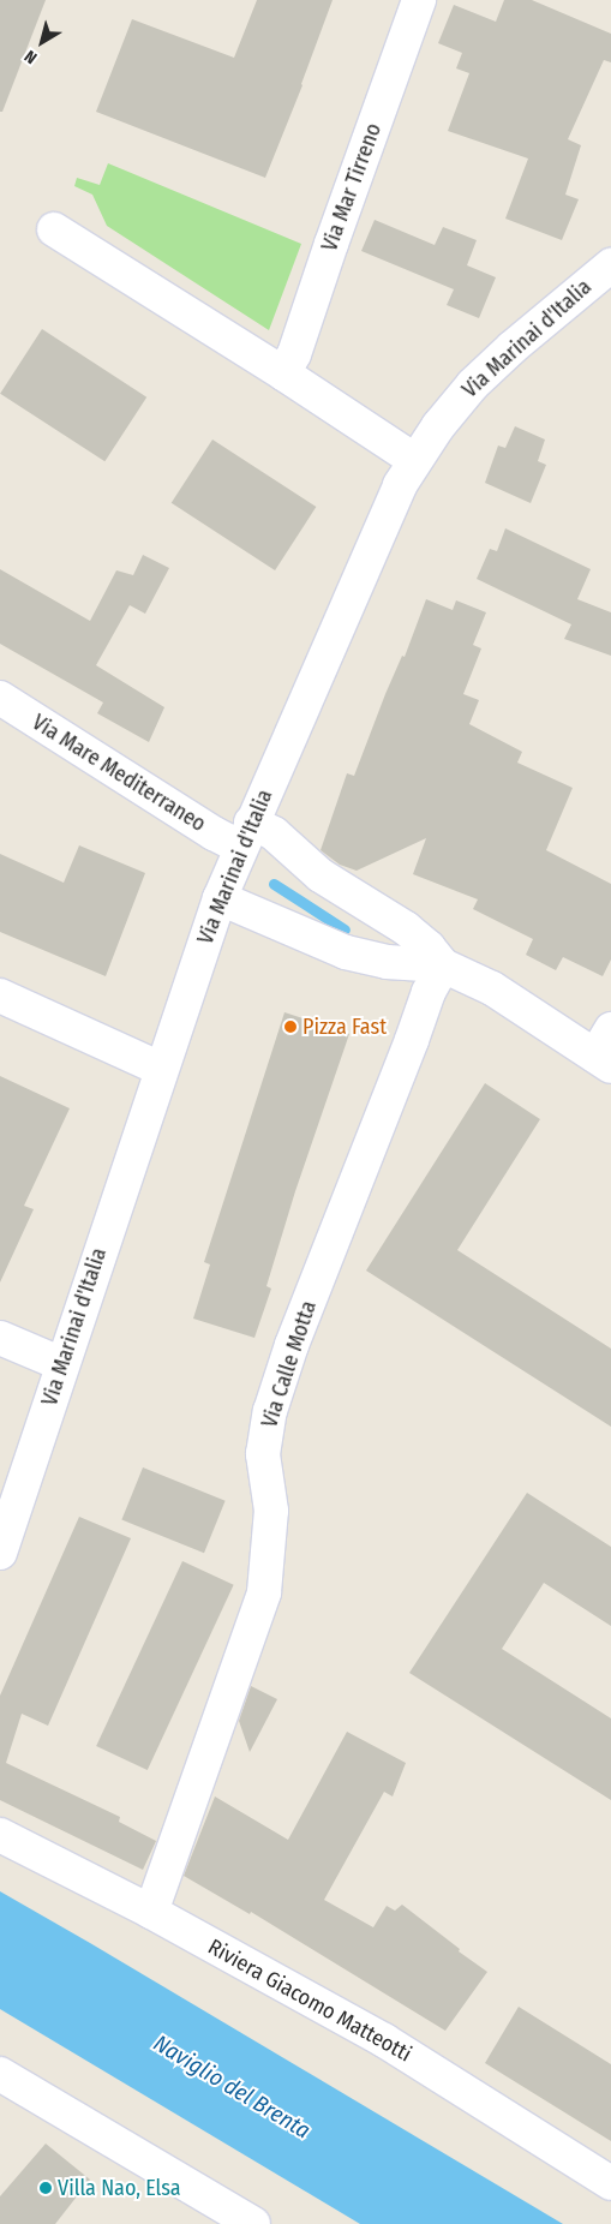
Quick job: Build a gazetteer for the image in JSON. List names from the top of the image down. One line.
{"streets":{"street":["Via Mar Tirreno","Via Marinai d'Italia","Via Mare Mediterraneo","Via Calle Motta","Riviera Giacomo Matteotti"]},"crossings":[["Via Marinai d'Italia","Via Mare Mediterraneo"],["Via Mare Mediterraneo","Via Calle Motta"],["Via Calle Motta","Riviera Giacomo Matteotti"]],"water":["Naviglio del Brenta"],"places":["Pizza Fast","Villa Nao, Elsa"],"north":"bottom left"}
